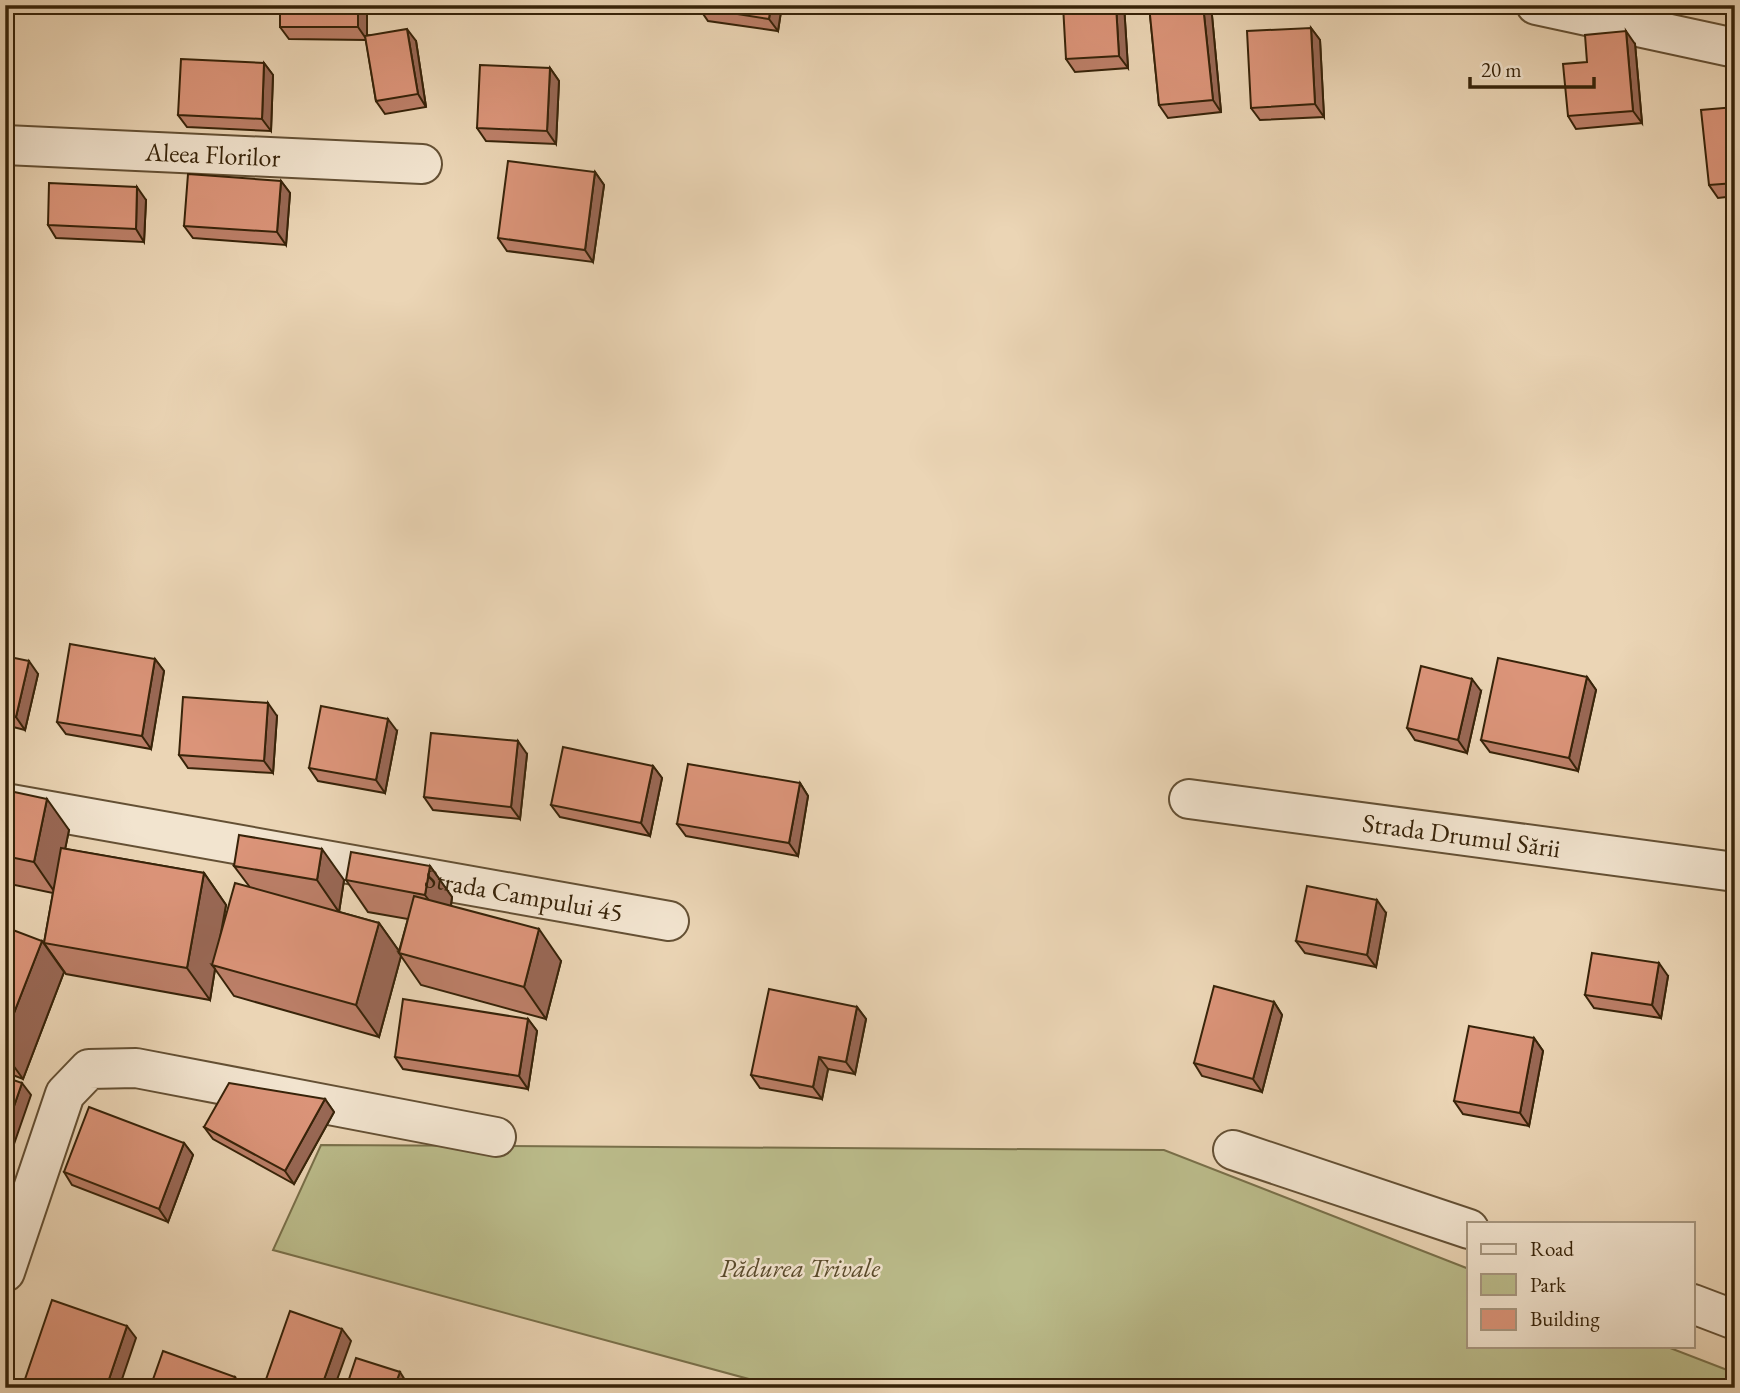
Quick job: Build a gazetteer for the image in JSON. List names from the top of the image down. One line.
{"streets":{"street":["Aleea Florilor","Strada Drumul Sării","Strada Campului 45"]},"parks":["Pădurea Trivale"],"legend":["Road","Park","Building"],"scale_bar":"20 m"}
